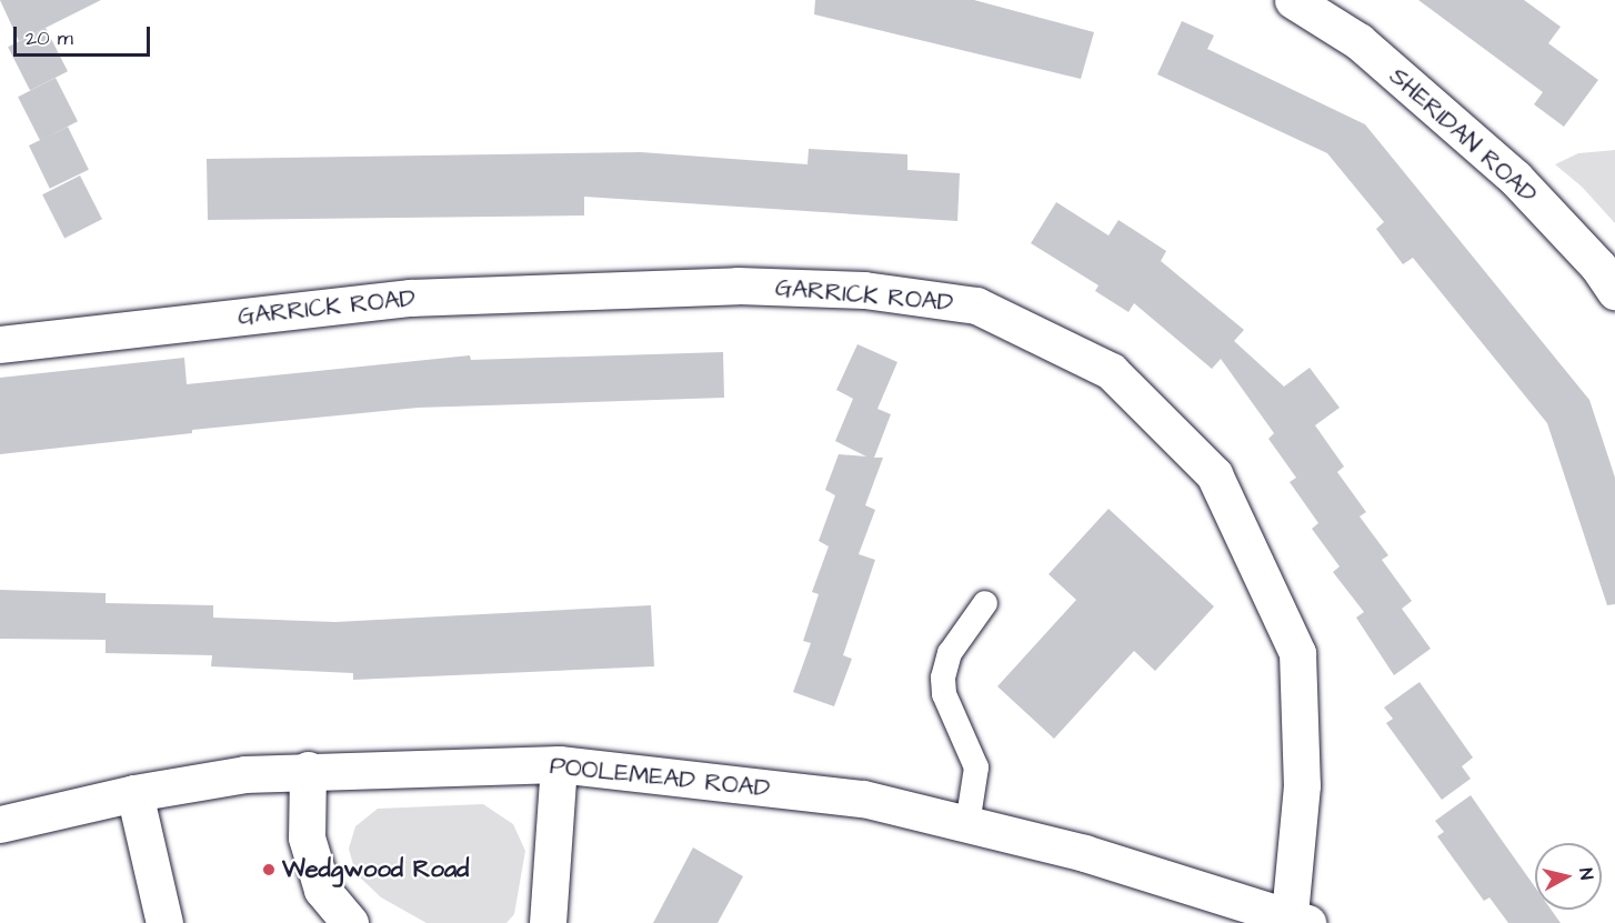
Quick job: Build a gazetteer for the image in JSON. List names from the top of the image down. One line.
{"streets":{"street":["SHERIDAN ROAD","GARRICK ROAD","POOLEMEAD ROAD"]},"crossings":[["GARRICK ROAD","POOLEMEAD ROAD"]],"places":["Wedgwood Road"],"scale_bar":"20 m","north":"right"}
